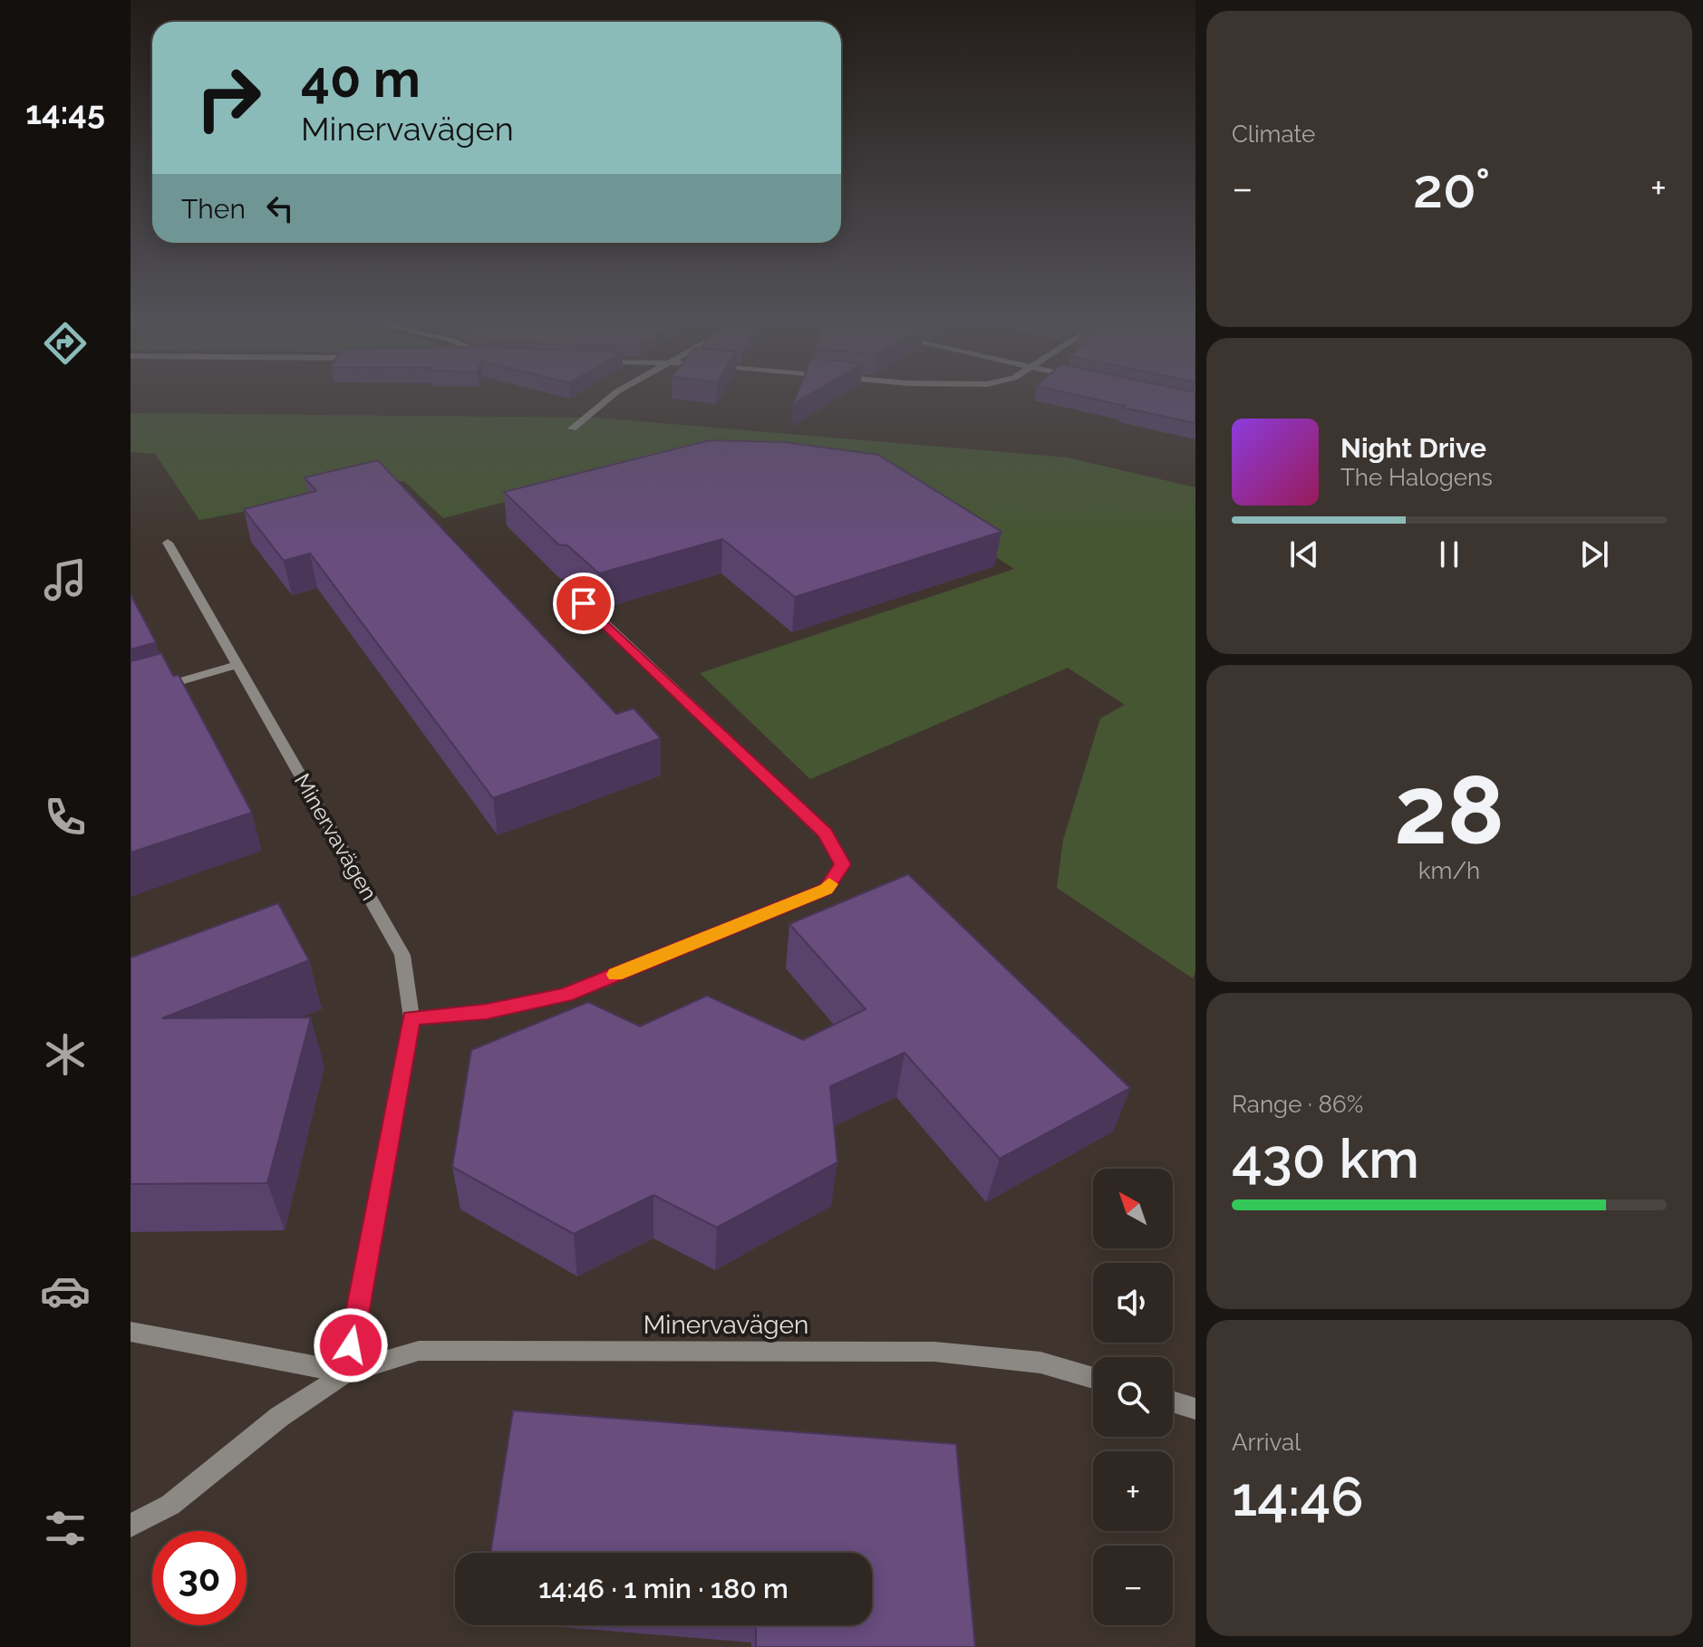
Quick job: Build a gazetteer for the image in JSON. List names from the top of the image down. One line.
{"streets":{"street":["Minervavägen"]},"north":"top left","page":{"tabs":"14:45","tile":["Climate",["28","km/h"],["Range · 86%","430 km"],["Arrival","14:46"]],"turn":["40 m","Minervavägen"],"heat":["−","20°","+"],"then":"Then","song":["Night Drive","The Halogens"],"map_buttons":["+","−"],"limit":"30","trip":"14:46 · 1 min · 180 m"}}
